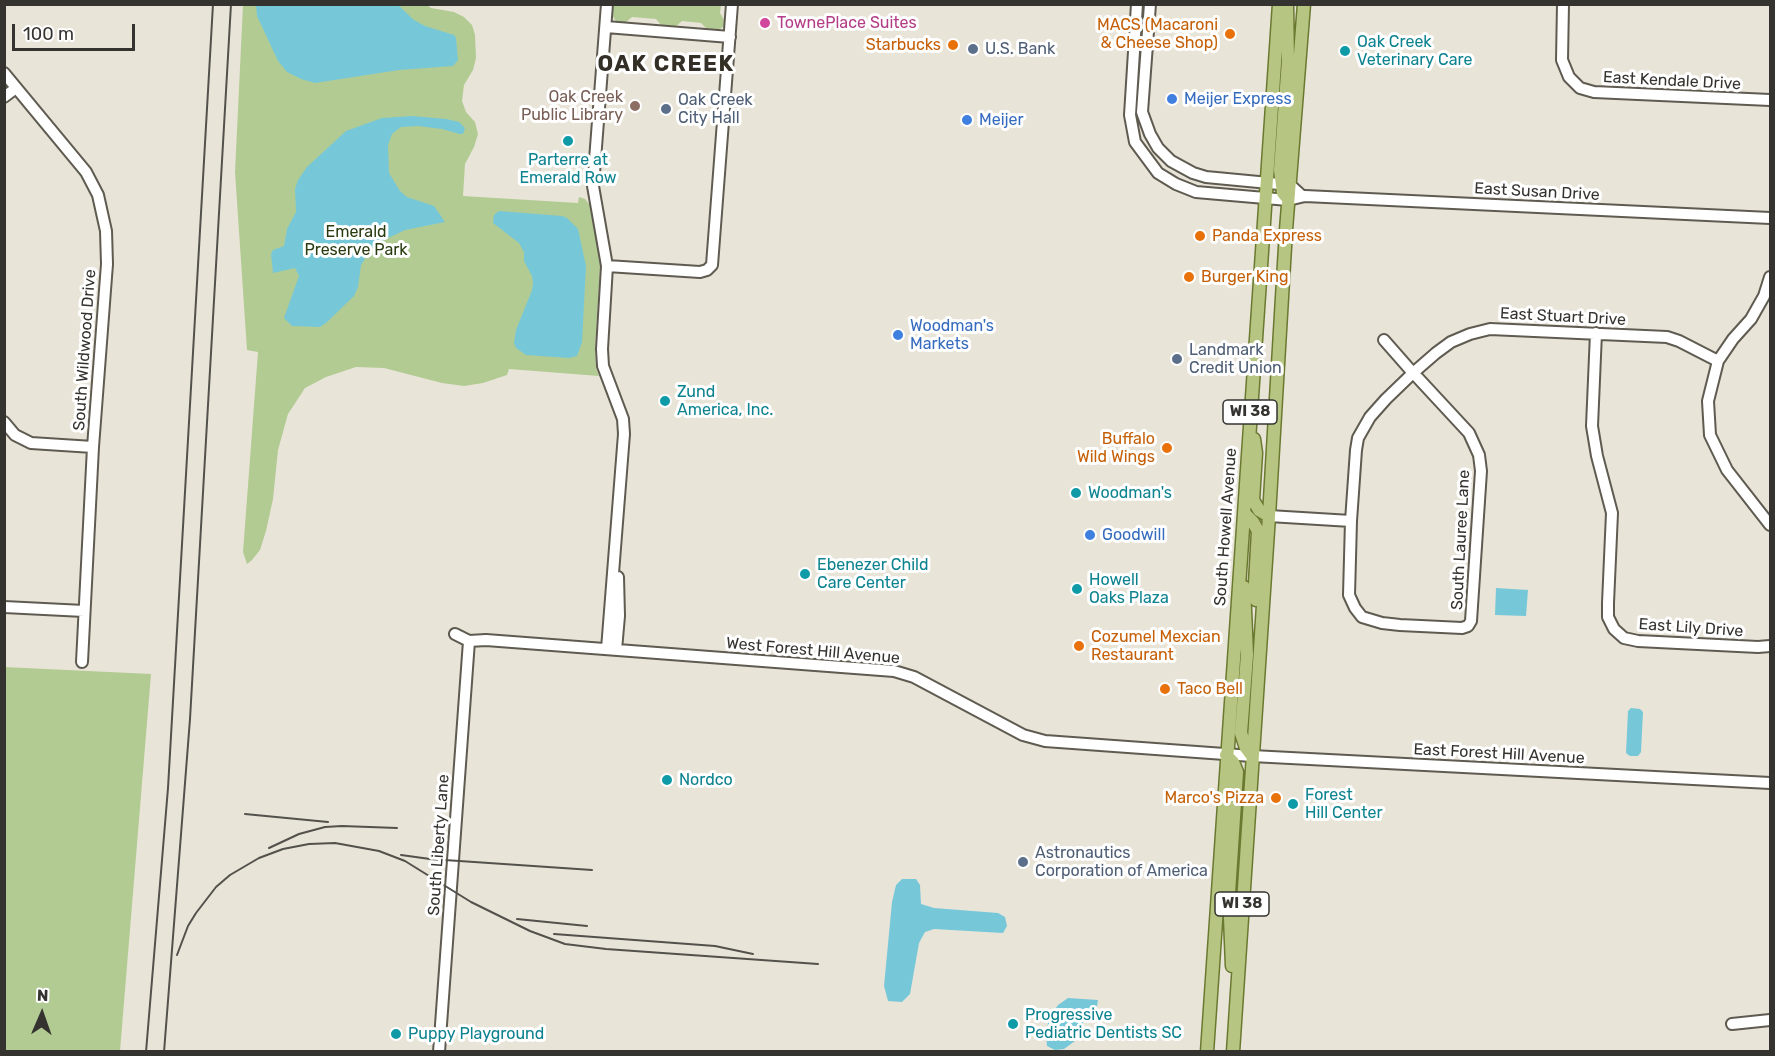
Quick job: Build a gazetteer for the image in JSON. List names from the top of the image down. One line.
{"streets":{"main road":["WI 38","South Howell Avenue"],"street":["East Kendale Drive","East Susan Drive","East Stuart Drive","South Wildwood Drive","South Lauree Lane","East Lily Drive","West Forest Hill Avenue","East Forest Hill Avenue","South Liberty Lane"]},"crossings":[["East Susan Drive","WI 38"],["East Stuart Drive","South Lauree Lane"],["East Stuart Drive","East Lily Drive"],["WI 38","East Forest Hill Avenue"],["South Howell Avenue","West Forest Hill Avenue"],["South Howell Avenue","East Forest Hill Avenue"],["West Forest Hill Avenue","East Forest Hill Avenue"],["West Forest Hill Avenue","South Liberty Lane"]],"districts":["OAK CREEK"],"parks":["Emerald Preserve Park"],"places":["TownePlace Suites","MACS (Macaroni & Cheese Shop)","Starbucks","U.S. Bank","Oak Creek Veterinary Care","Meijer Express","Oak Creek Public Library","Oak Creek City Hall","Meijer","Parterre at Emerald Row","Panda Express","Burger King","Woodman's Markets","Landmark Credit Union","Zund America, Inc.","Buffalo Wild Wings","Woodman's","Goodwill","Ebenezer Child Care Center","Howell Oaks Plaza","Cozumel Mexcian Restaurant","Taco Bell","Nordco","Marco's Pizza","Forest Hill Center","Astronautics Corporation of America","Progressive Pediatric Dentists SC","Puppy Playground"],"scale_bar":"100 m","north":"top"}
